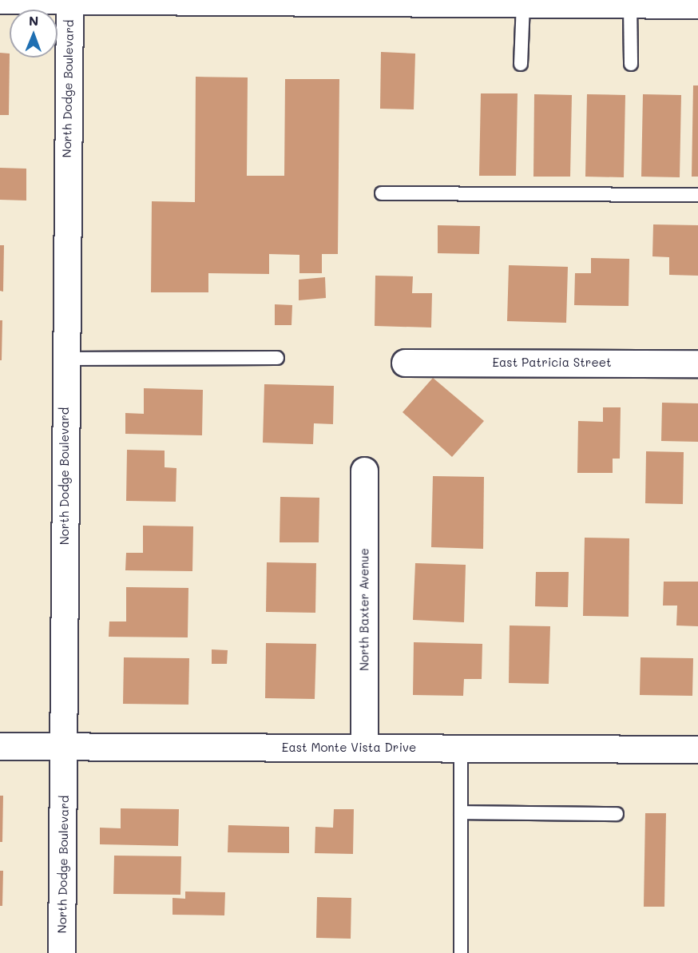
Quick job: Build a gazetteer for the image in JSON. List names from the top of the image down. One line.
{"streets":{"street":["North Dodge Boulevard","East Patricia Street","North Baxter Avenue","East Monte Vista Drive"]},"crossings":[["North Dodge Boulevard","East Monte Vista Drive"],["North Baxter Avenue","East Monte Vista Drive"]],"north":"top"}
